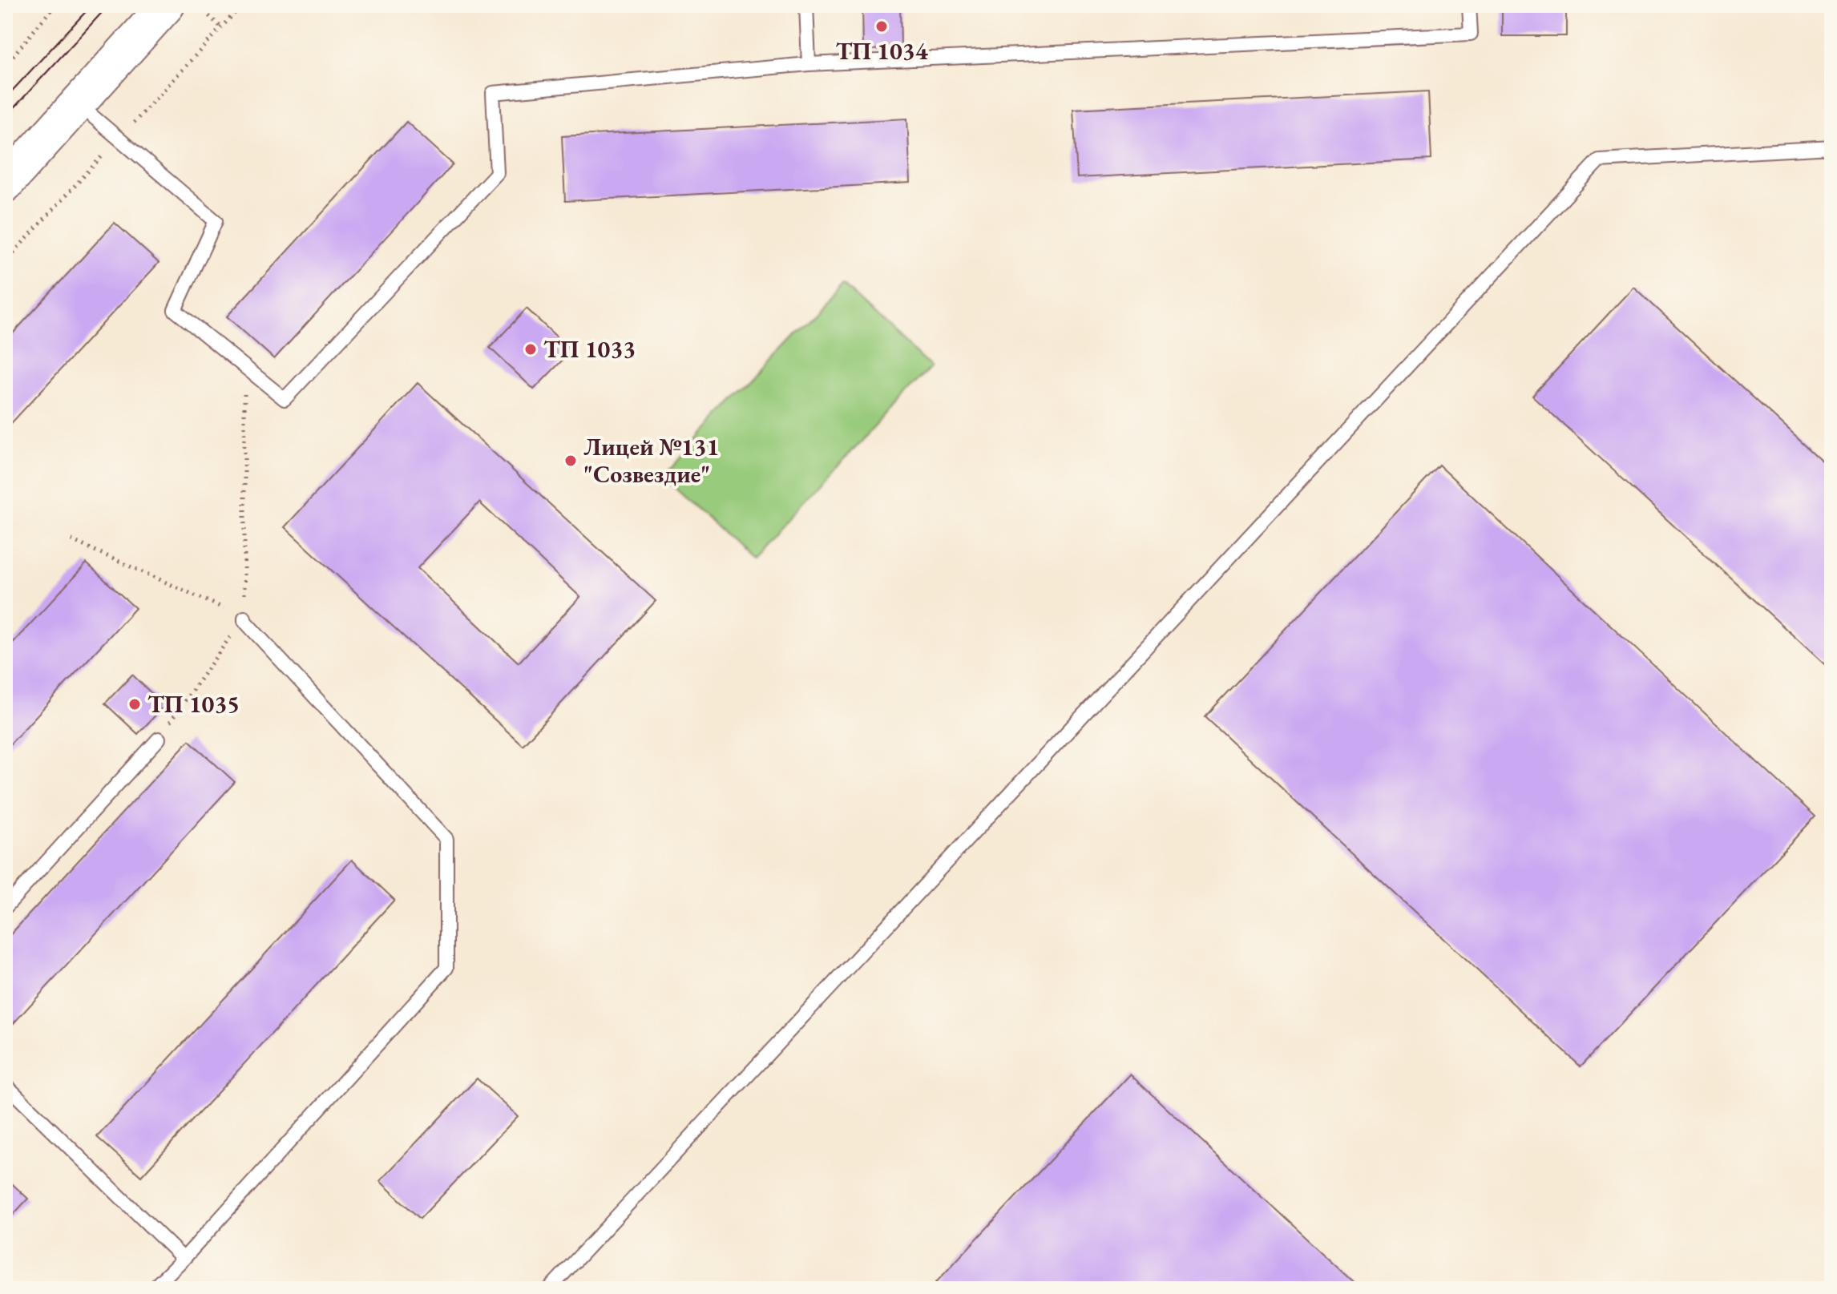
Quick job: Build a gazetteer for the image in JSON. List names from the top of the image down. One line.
{"places":["ТП 1034","ТП 1033","Лицей №131 \"Созвездие\"","ТП 1035"]}
